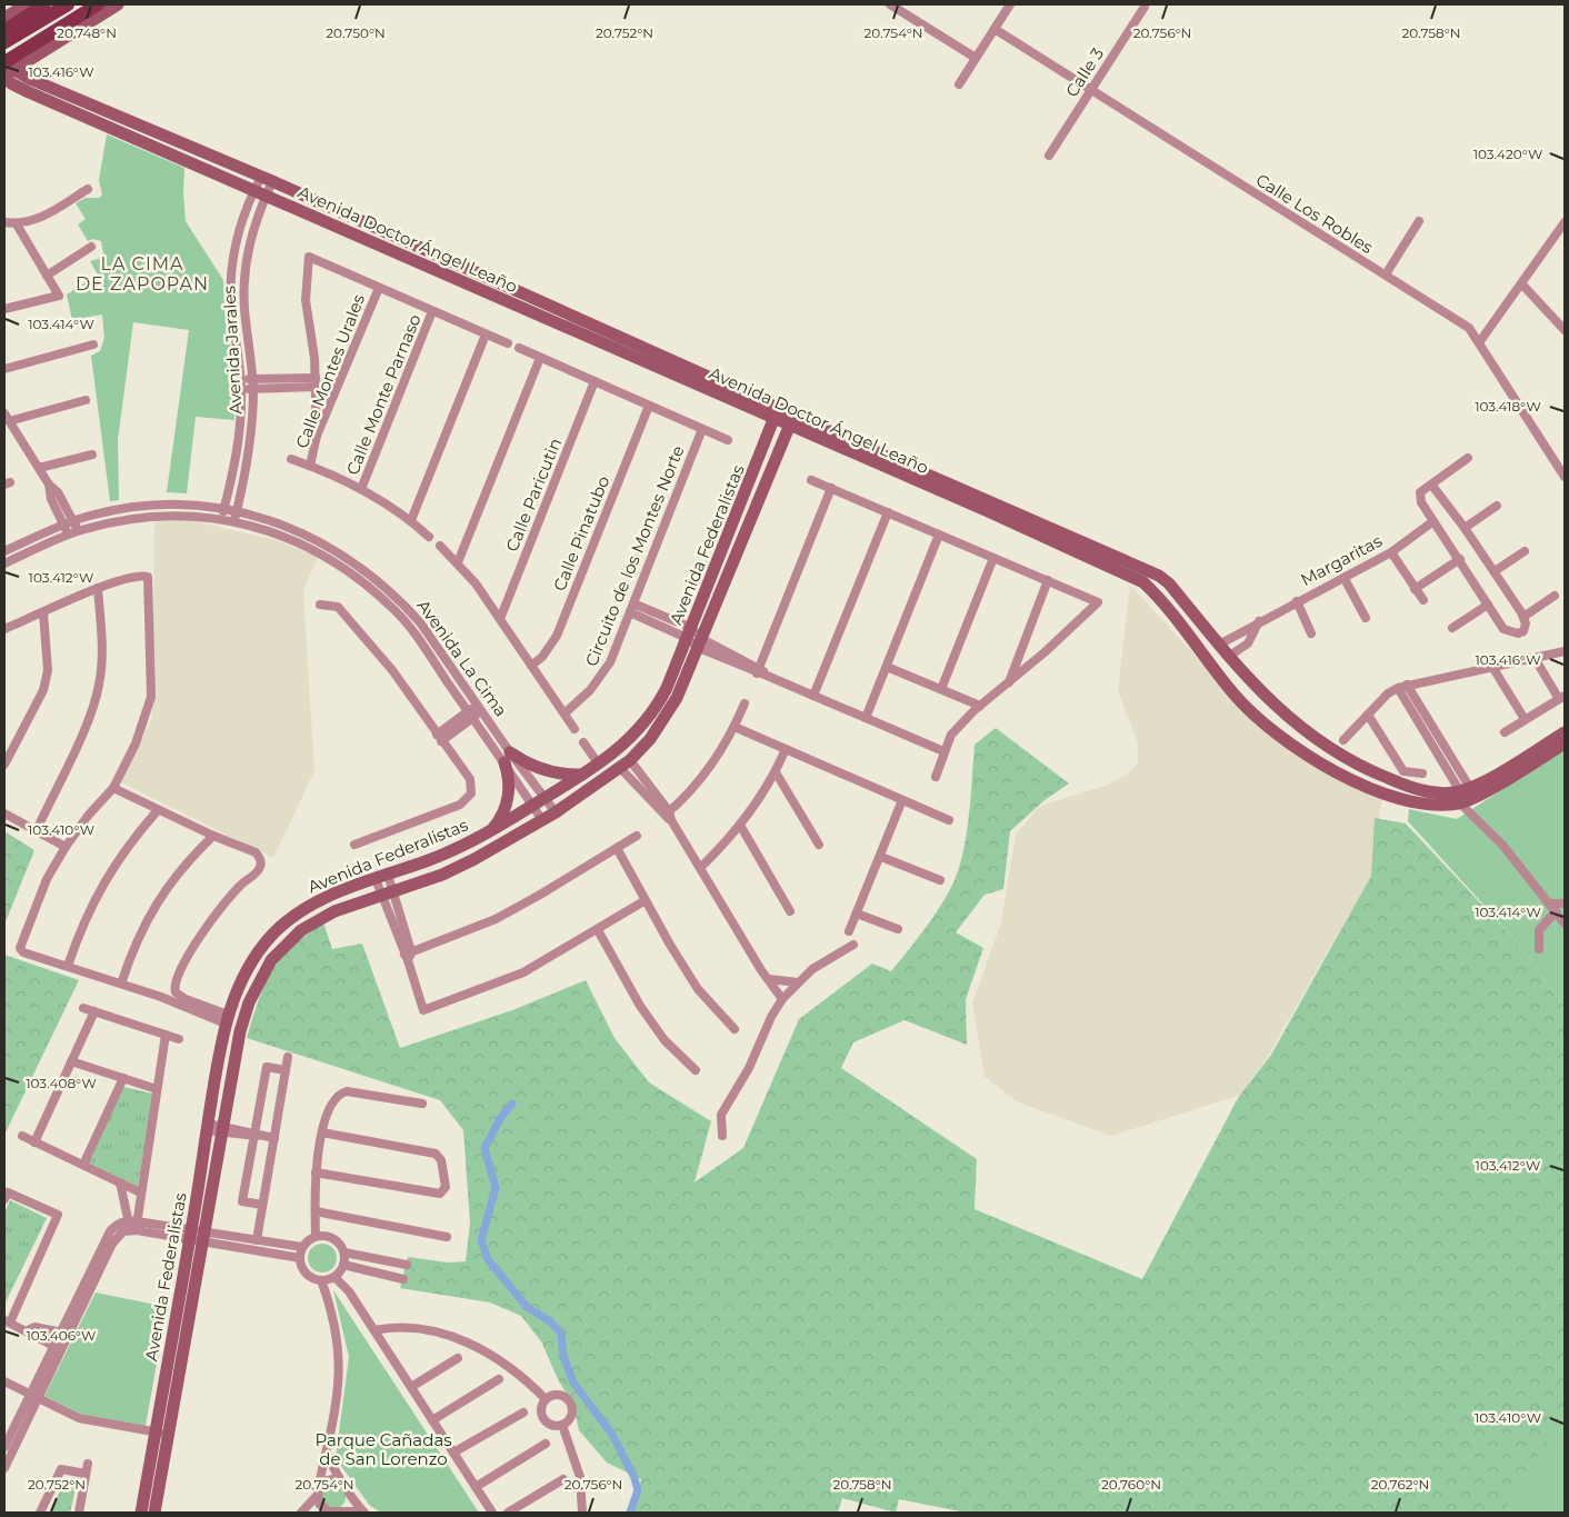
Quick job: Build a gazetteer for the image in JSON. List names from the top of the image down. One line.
{"streets":{"street":["Calle 3","Calle Los Robles","Avenida Doctor Ángel Leaño","Avenida Jarales","Calle Montes Urales","Calle Monte Parnaso","Calle Paricutin","Calle Pinatubo","Avenida Federalistas","Circuito de los Montes Norte","Margaritas","Avenida La Cima"]},"crossings":[["Calle 3","Calle Los Robles"],["Avenida Doctor Ángel Leaño","Avenida Jarales"],["Avenida Doctor Ángel Leaño","Avenida Federalistas"],["Avenida Doctor Ángel Leaño","Margaritas"],["Avenida Jarales","Avenida La Cima"],["Avenida Federalistas","Avenida La Cima"]],"districts":["LA CIMA DE ZAPOPAN"],"parks":["Parque Cañadas de San Lorenzo"],"coordinates":["20.758°N","20.748°N","20.750°N","20.752°N","20.754°N","20.756°N","103.416°W","103.420°W","103.414°W","103.418°W","103.412°W","103.410°W","103.408°W","103.406°W","20.760°N","20.762°N"]}
